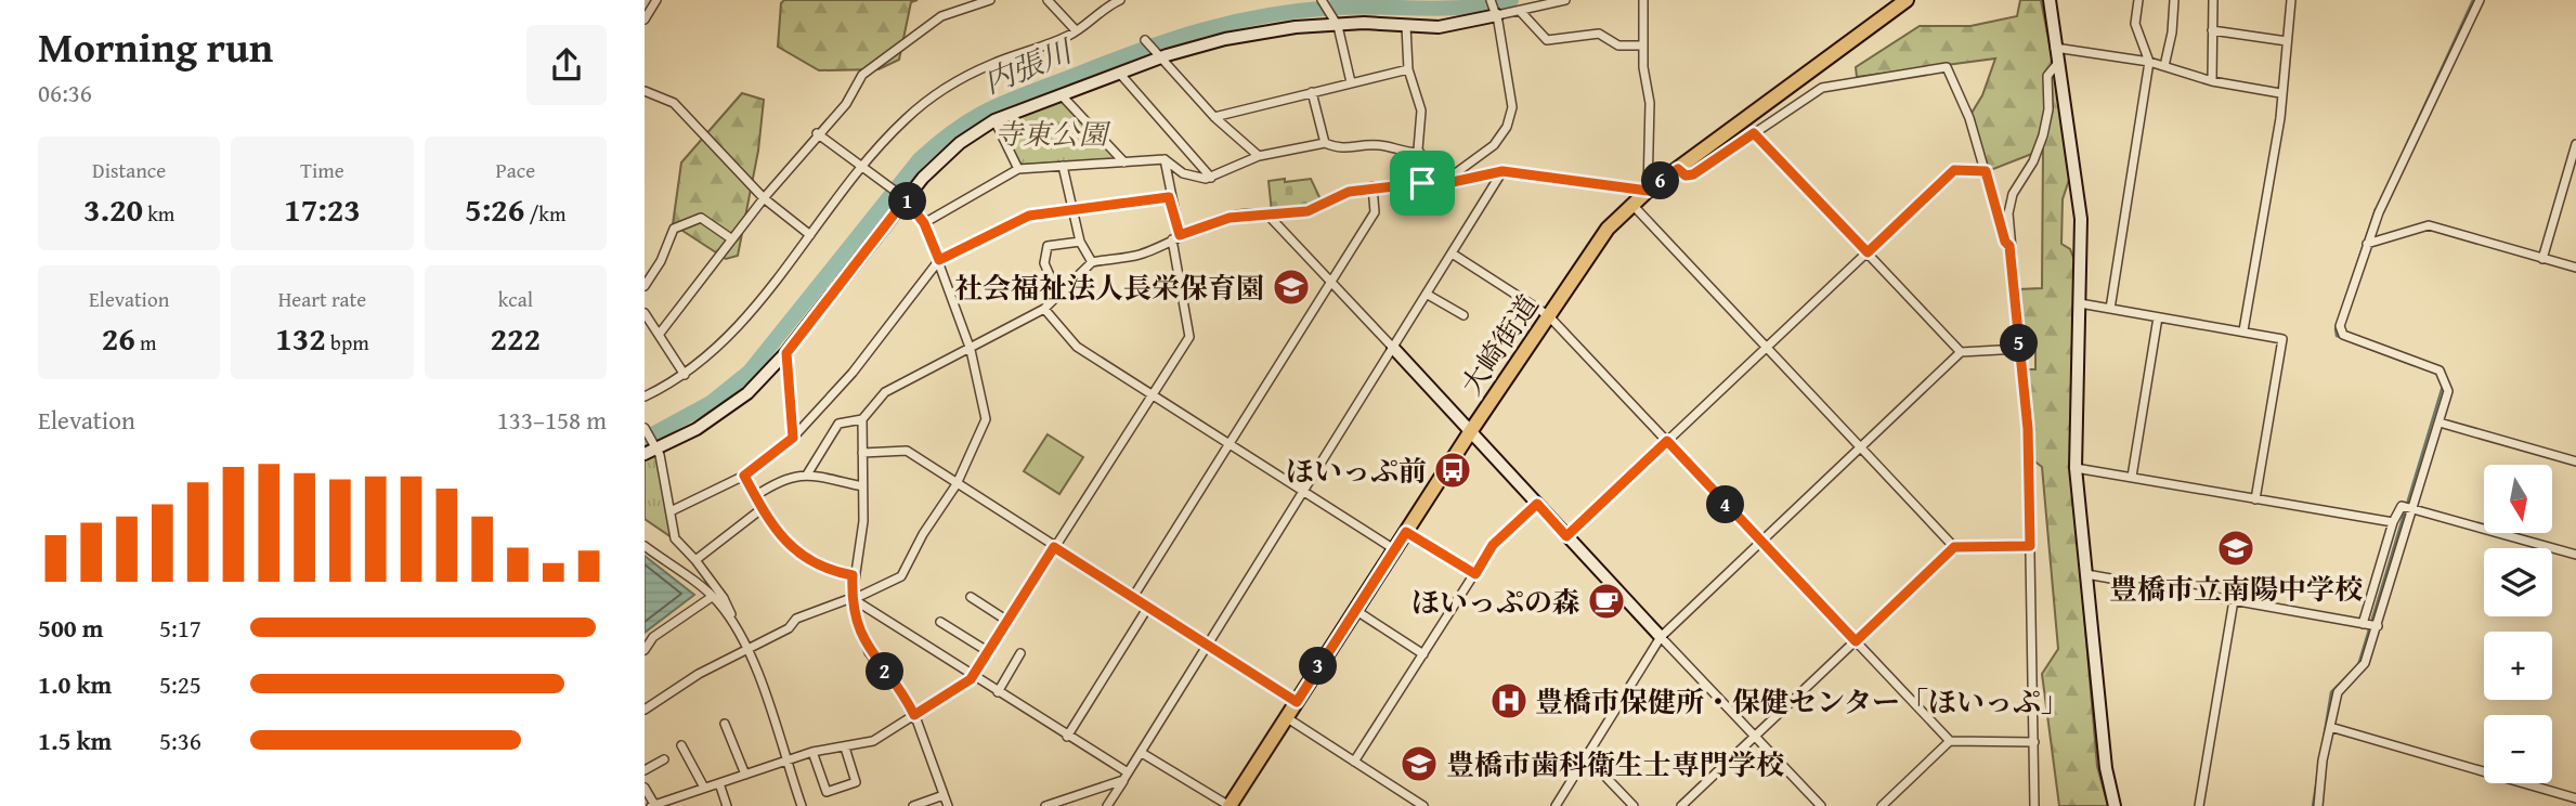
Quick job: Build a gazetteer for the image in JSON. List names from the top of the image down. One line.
{"streets":{"main road":["大崎街道"]},"water":["内張川"],"parks":["寺東公園"],"places":{"school or university":["社会福祉法人長栄保育園","豊橋市立南陽中学校","豊橋市歯科衛生士専門学校"],"bus stop":["ほいっぷ前"],"cafe":["ほいっぷの森"],"hospital":["豊橋市保健所・保健センター「ほいっぷ」"]},"north":"bottom","page":{"heading":["Morning run","06:36"],"stats":[["Distance","3.20 km"],["Time","17:23"],["Pace","5:26 /km"],["Elevation","26 m"],["Heart rate","132 bpm"],["kcal","222"]],"pins":["6","1","5","4","3","2"],"chart":["Elevation","133–158 m"],"map_buttons":["+","−"],"list":[{"name":"500 m","note":"5:17"},{"name":"1.0 km","note":"5:25"},{"name":"1.5 km","note":"5:36"}]}}
